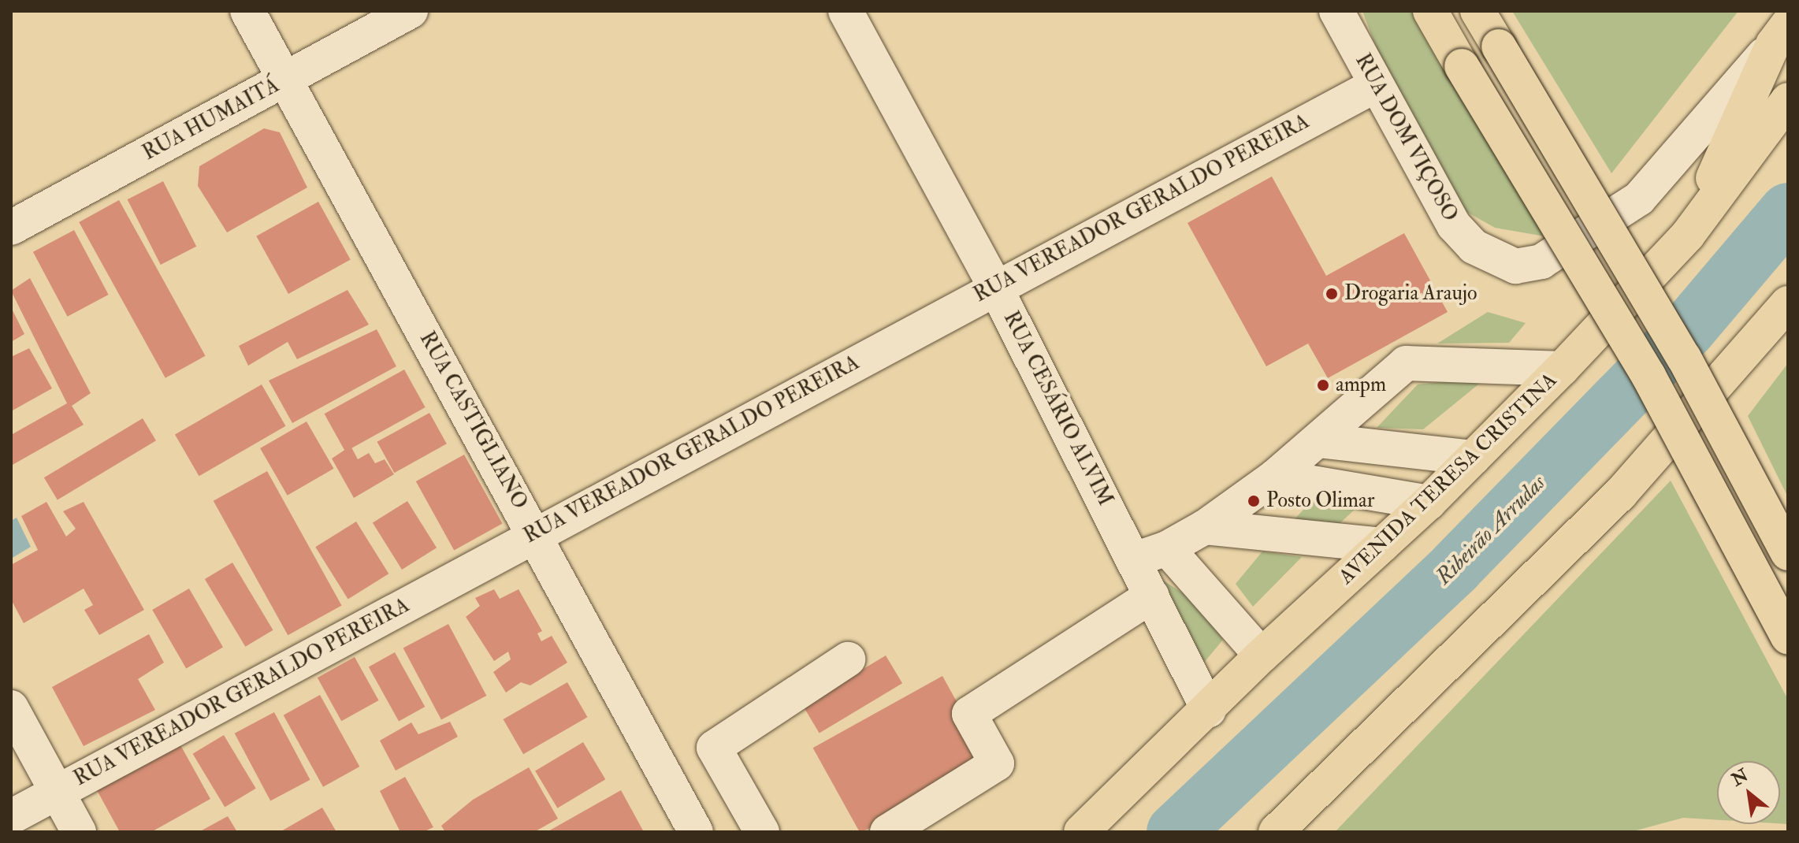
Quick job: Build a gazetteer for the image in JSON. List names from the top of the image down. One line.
{"streets":{"main road":["AVENIDA TERESA CRISTINA"],"street":["RUA HUMAITÁ","RUA DOM VIÇOSO","RUA VEREADOR GERALDO PEREIRA","RUA CESÁRIO ALVIM","RUA CASTIGLIANO"]},"crossings":[["RUA HUMAITÁ","RUA CASTIGLIANO"],["RUA DOM VIÇOSO","RUA VEREADOR GERALDO PEREIRA"],["RUA VEREADOR GERALDO PEREIRA","RUA CESÁRIO ALVIM"],["RUA VEREADOR GERALDO PEREIRA","RUA CASTIGLIANO"],["RUA CESÁRIO ALVIM","AVENIDA TERESA CRISTINA"]],"water":["Ribeirão Arrudas"],"places":["Drogaria Araujo","ampm","Posto Olimar"],"north":"top left"}
